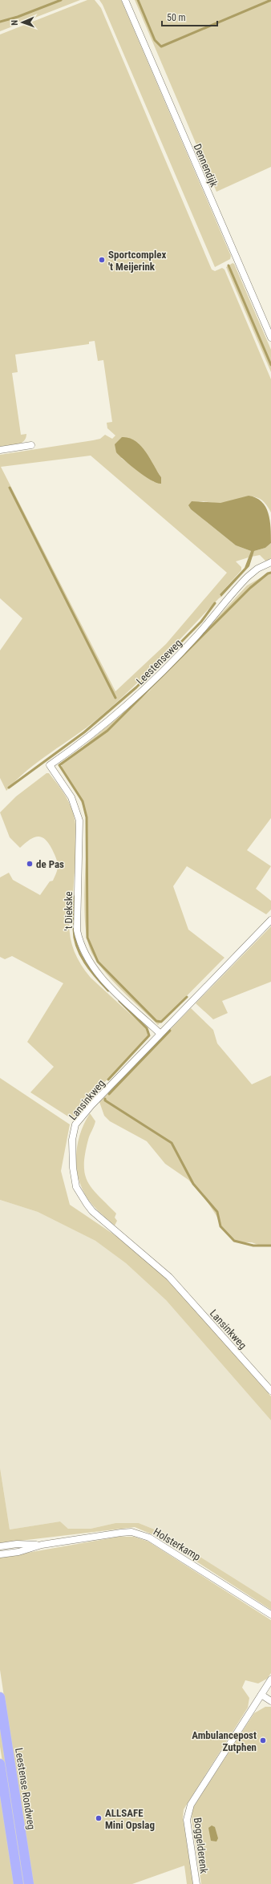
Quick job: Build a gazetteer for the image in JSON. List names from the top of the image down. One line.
{"streets":{"main road":["Leestense Rondweg"],"street":["Dennendijk","Leestenseweg","'t Diekske","Lansinkweg","Holsterkamp","Boggelderenk"]},"crossings":[["Leestenseweg","'t Diekske"],["'t Diekske","Lansinkweg"]],"places":["Sportcomplex 't Meijerink","de Pas","Ambulancepost Zutphen","ALLSAFE Mini Opslag"],"scale_bar":"50 m","north":"left"}
